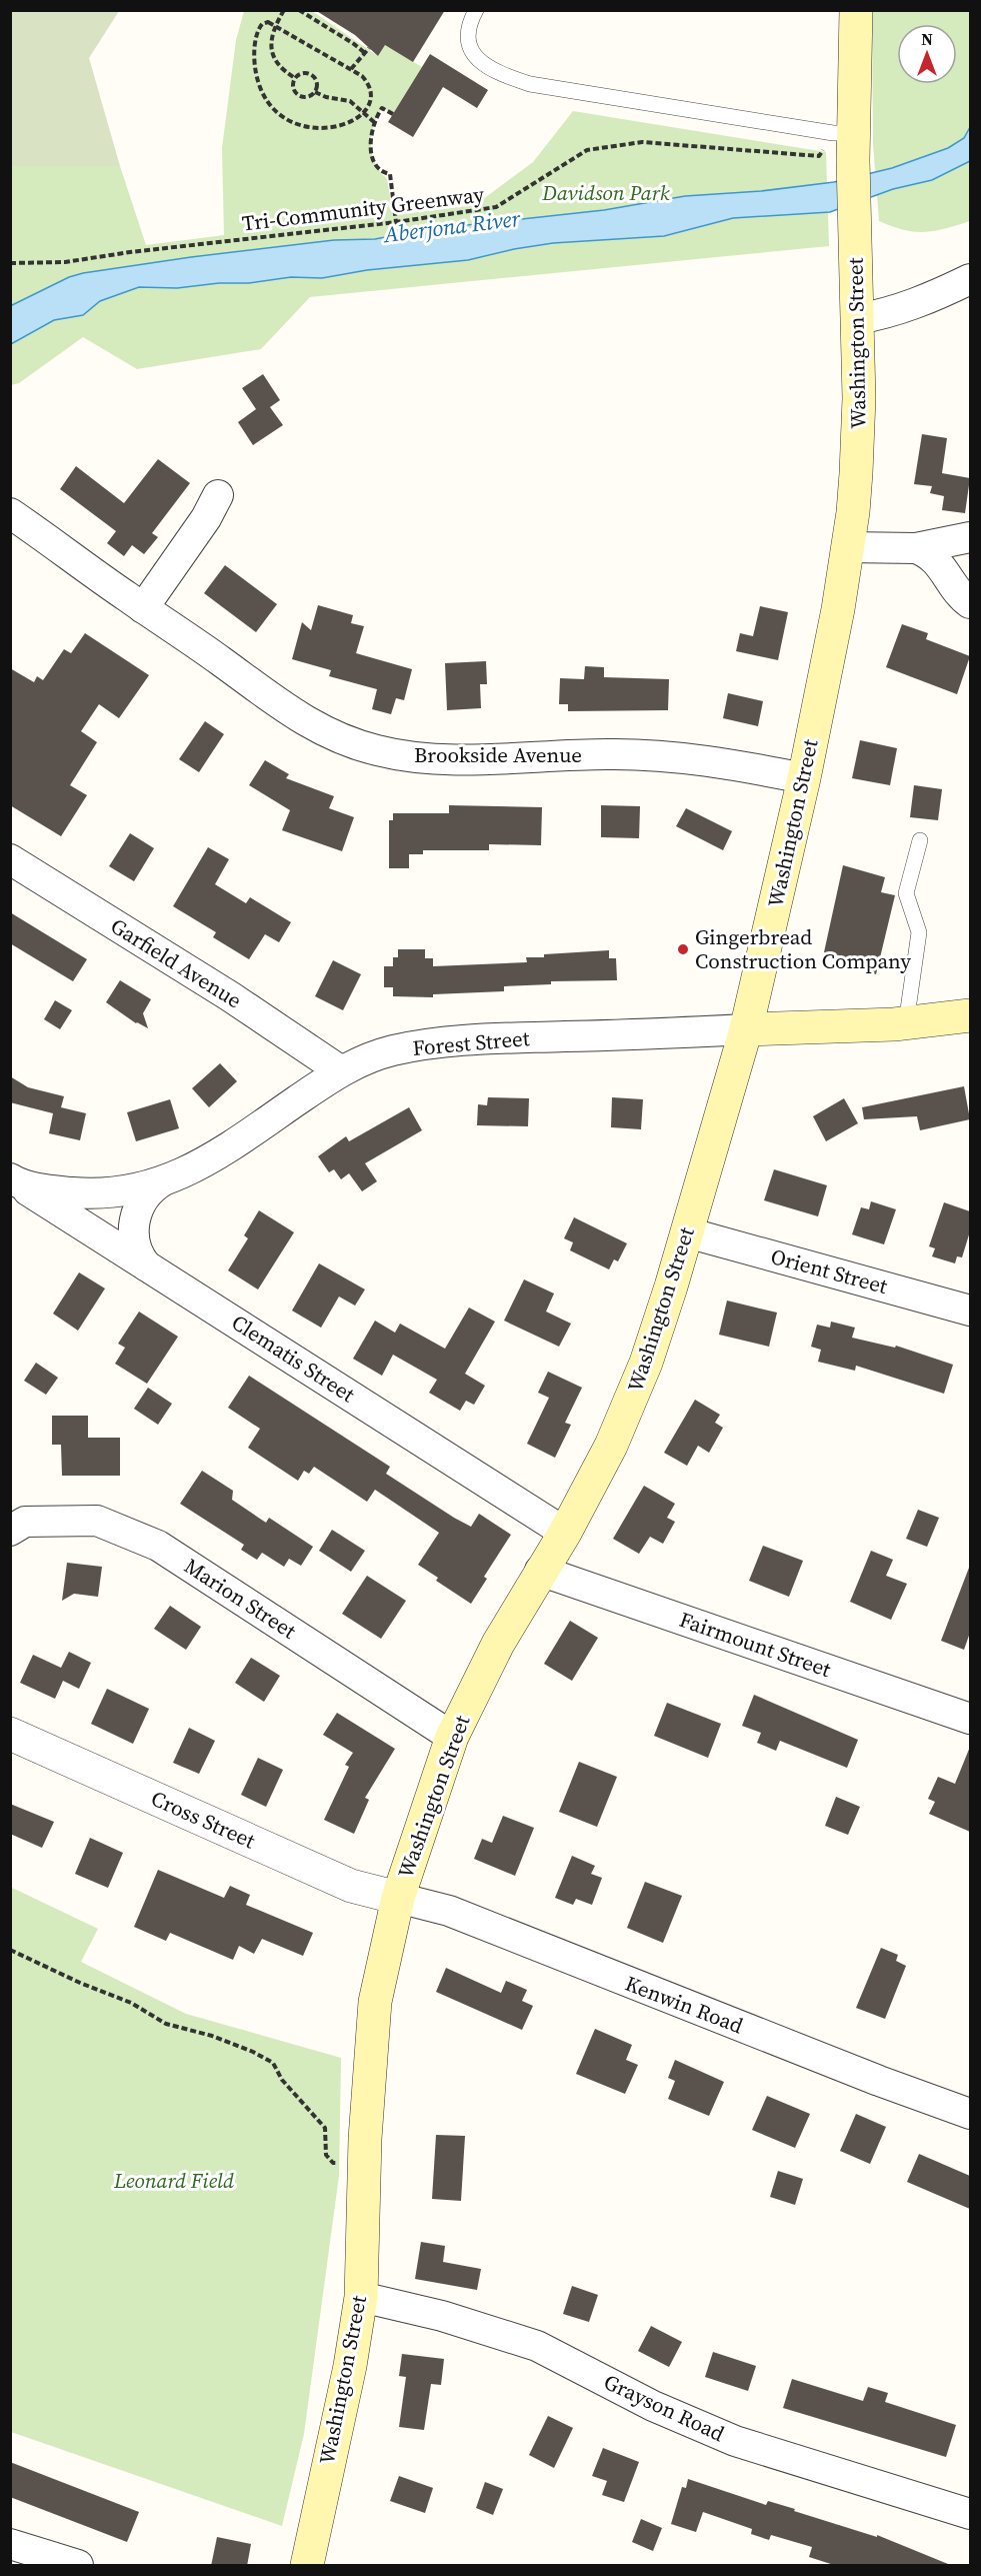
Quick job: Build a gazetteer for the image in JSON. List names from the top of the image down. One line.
{"streets":{"main road":["Washington Street","Forest Street"],"street":["Brookside Avenue","Garfield Avenue","Orient Street","Clematis Street","Marion Street","Fairmount Street","Cross Street","Kenwin Road","Grayson Road"],"path":["Tri-Community Greenway"]},"crossings":[["Tri-Community Greenway","Washington Street"],["Washington Street","Brookside Avenue"],["Washington Street","Forest Street"],["Washington Street","Orient Street"],["Washington Street","Clematis Street"],["Washington Street","Marion Street"],["Washington Street","Fairmount Street"],["Washington Street","Cross Street"],["Washington Street","Kenwin Road"],["Washington Street","Grayson Road"],["Garfield Avenue","Forest Street"],["Forest Street","Clematis Street"],["Cross Street","Kenwin Road"]],"water":["Aberjona River"],"parks":["Davidson Park","Leonard Field"],"places":["Gingerbread Construction Company"],"north":"top"}
